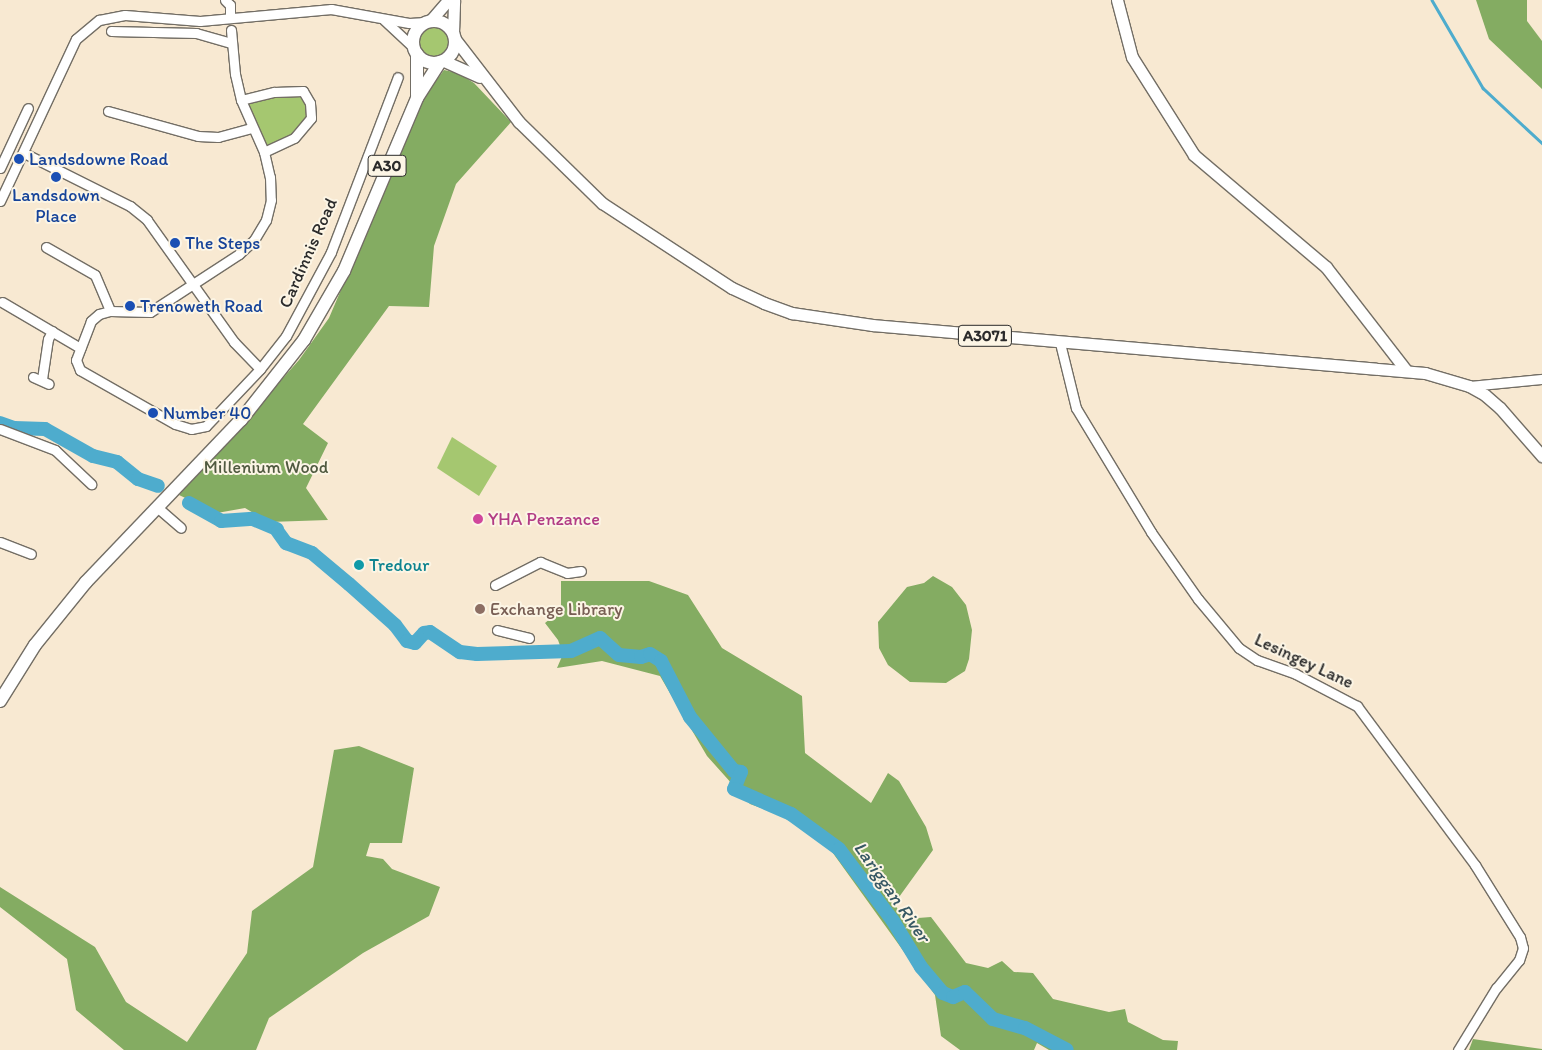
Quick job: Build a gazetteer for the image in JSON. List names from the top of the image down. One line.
{"streets":{"highway":["A30"],"main road":["A3071"],"street":["Cardinnis Road","Lesingey Lane"]},"crossings":[["A30","A3071"],["A3071","Lesingey Lane"]],"water":["Lariggan River"],"parks":["Millenium Wood"],"places":["Landsdowne Road","Landsdown Place","The Steps","Trenoweth Road","Number 40","YHA Penzance","Tredour","Exchange Library"]}
